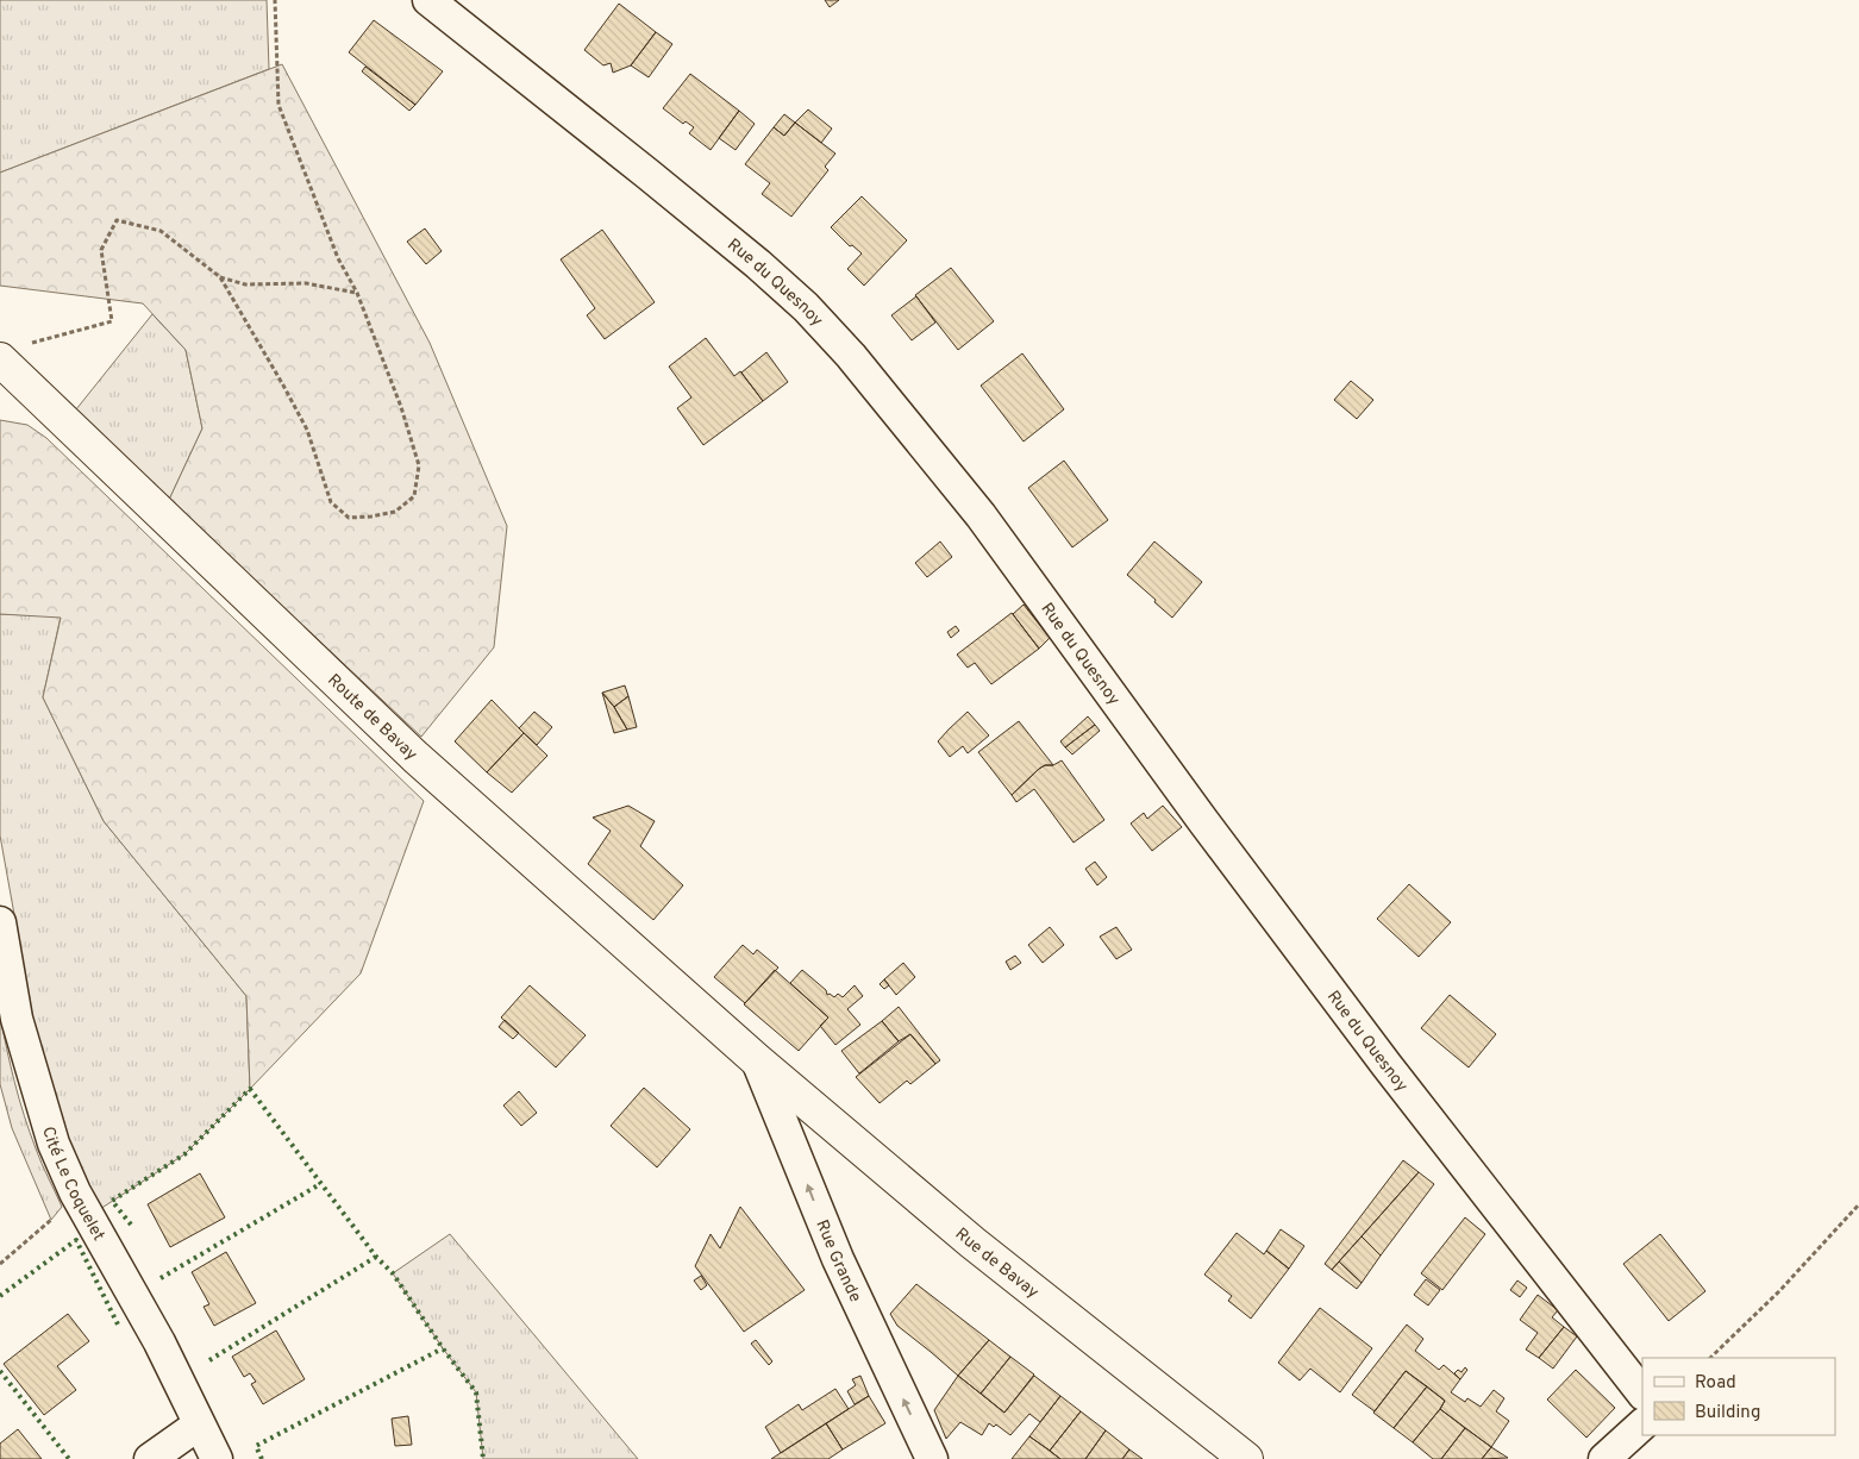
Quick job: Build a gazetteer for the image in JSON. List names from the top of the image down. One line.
{"streets":{"main road":["Route de Bavay","Rue de Bavay"],"street":["Rue du Quesnoy","Cité Le Coquelet","Rue Grande"]},"crossings":[["Route de Bavay","Rue Grande"],["Route de Bavay","Rue de Bavay"],["Rue Grande","Rue de Bavay"]],"one_way":["Rue Grande"],"legend":["Road","Building"]}
